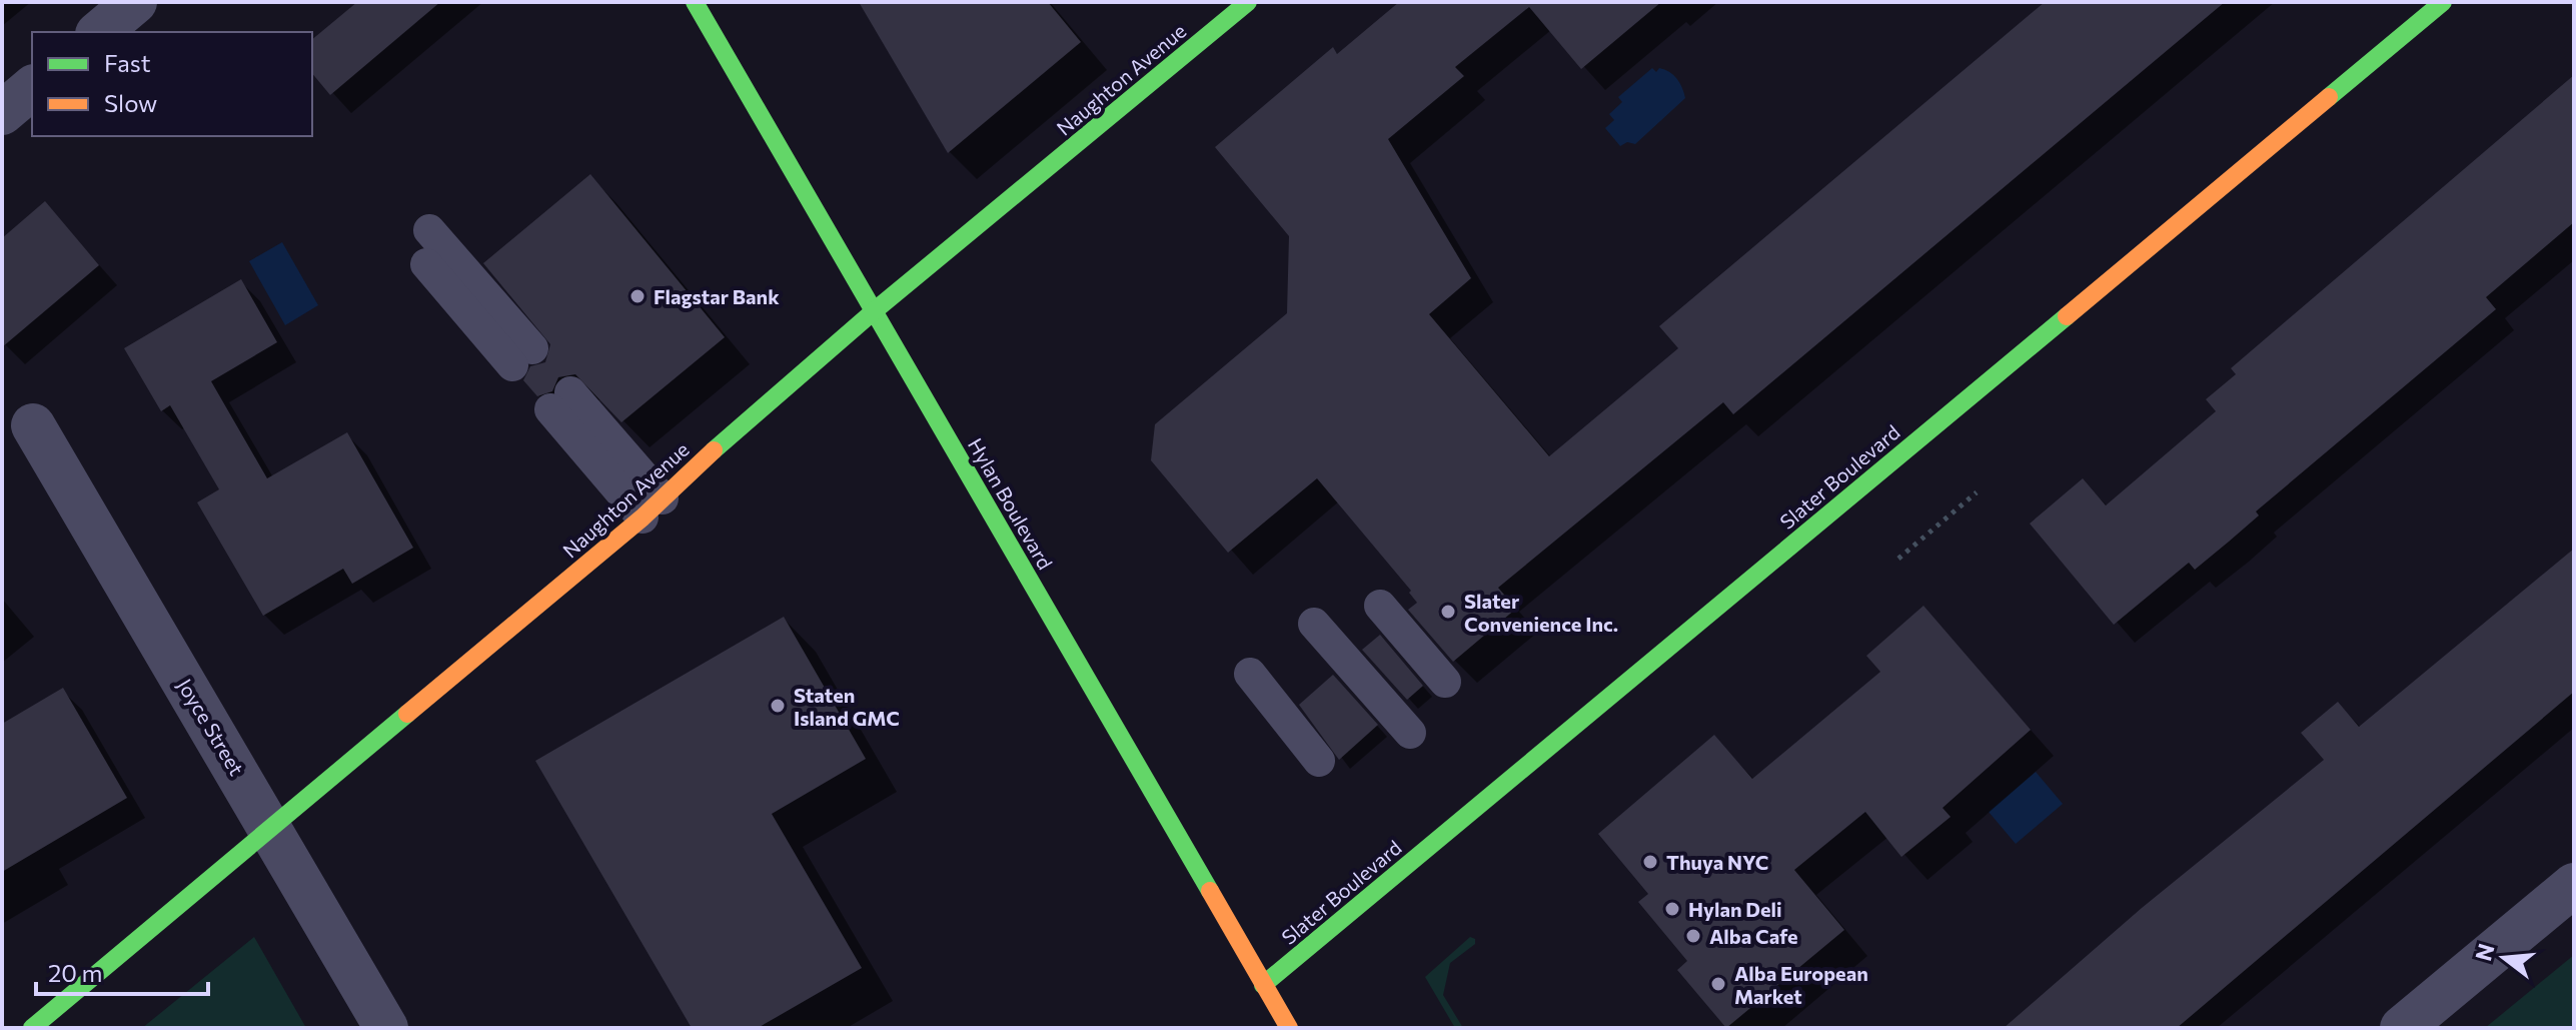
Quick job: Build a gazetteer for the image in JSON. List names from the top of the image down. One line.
{"streets":{"street":["Naughton Avenue","Slater Boulevard","Hylan Boulevard","Joyce Street"]},"crossings":[["Naughton Avenue","Hylan Boulevard"],["Naughton Avenue","Joyce Street"],["Slater Boulevard","Hylan Boulevard"]],"places":["Flagstar Bank","Slater Convenience Inc.","Staten Island GMC","Thuya NYC","Hylan Deli","Alba Cafe","Alba European Market"],"legend":["Fast","Slow"],"scale_bar":"20 m","north":"left"}
